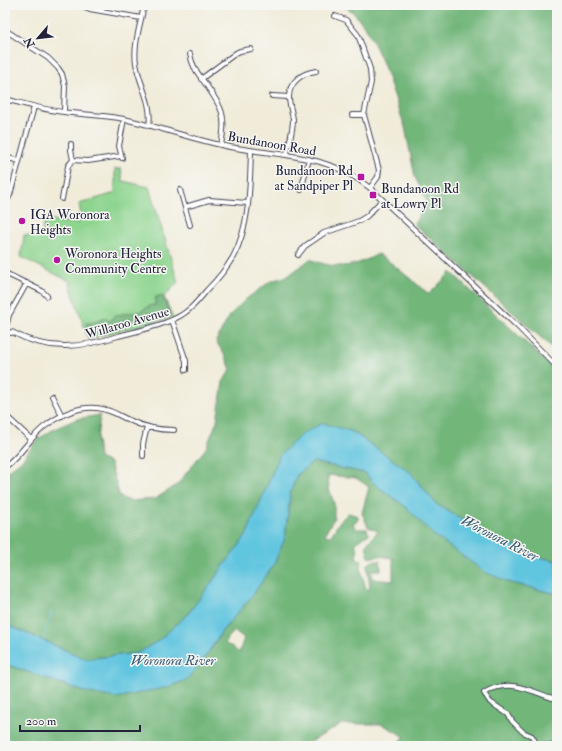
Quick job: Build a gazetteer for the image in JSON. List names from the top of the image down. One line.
{"streets":{"street":["Bundanoon Road","Willaroo Avenue"]},"crossings":[["Bundanoon Road","Willaroo Avenue"]],"water":["Woronora River"],"places":{"transit":["Bundanoon Rd at Sandpiper Pl","Bundanoon Rd at Lowry Pl"],"other":["IGA Woronora Heights","Woronora Heights Community Centre"]},"scale_bar":"200 m","north":"bottom left"}
